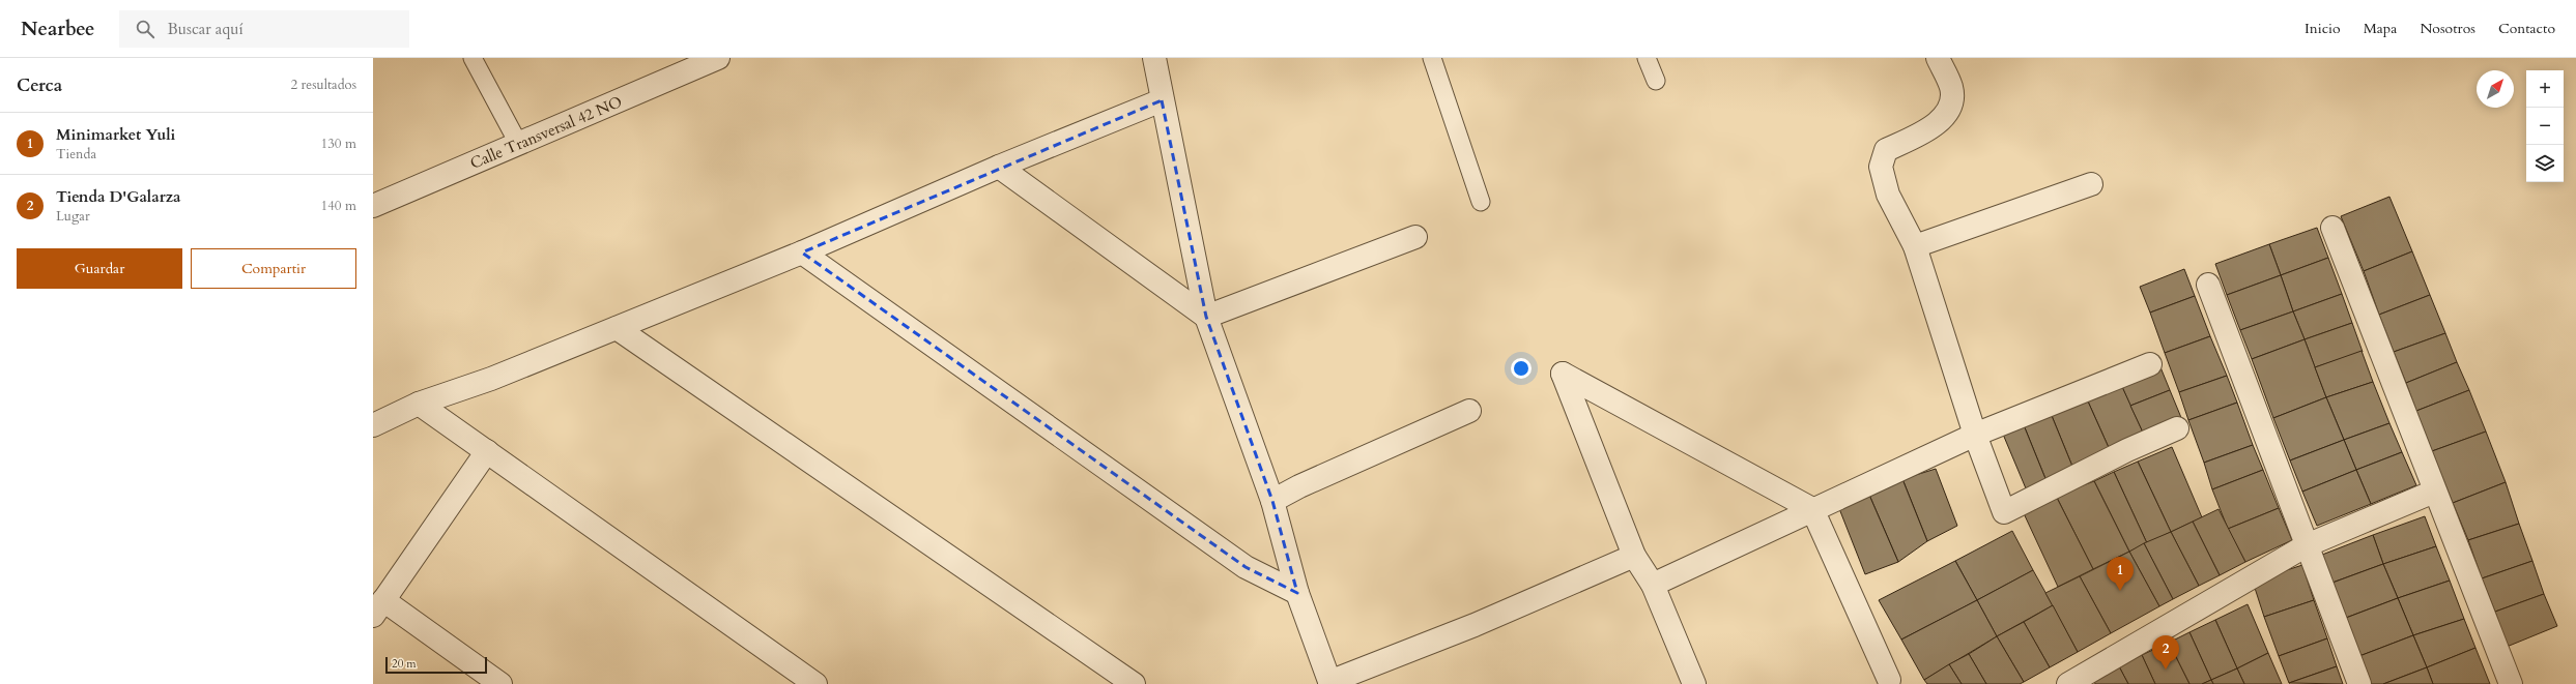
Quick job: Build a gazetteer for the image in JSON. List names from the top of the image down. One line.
{"streets":{"street":["Calle Transversal 42 NO"]},"scale_bar":"20 m","north":"top right","page":{"header":"Nearbee","search":"Buscar aquí","nav":["Inicio","Mapa","Nosotros","Contacto"],"heading":["Cerca","2 resultados"],"map_buttons":["+","−"],"list":[{"mark":"1","name":"Minimarket Yuli","note":"Tienda","value":"130 m"},{"mark":"2","name":"Tienda D'Galarza","note":"Lugar","value":"140 m"}],"buttons":["Guardar","Compartir"],"pins":["1","2"],"scale":"20 m"}}
